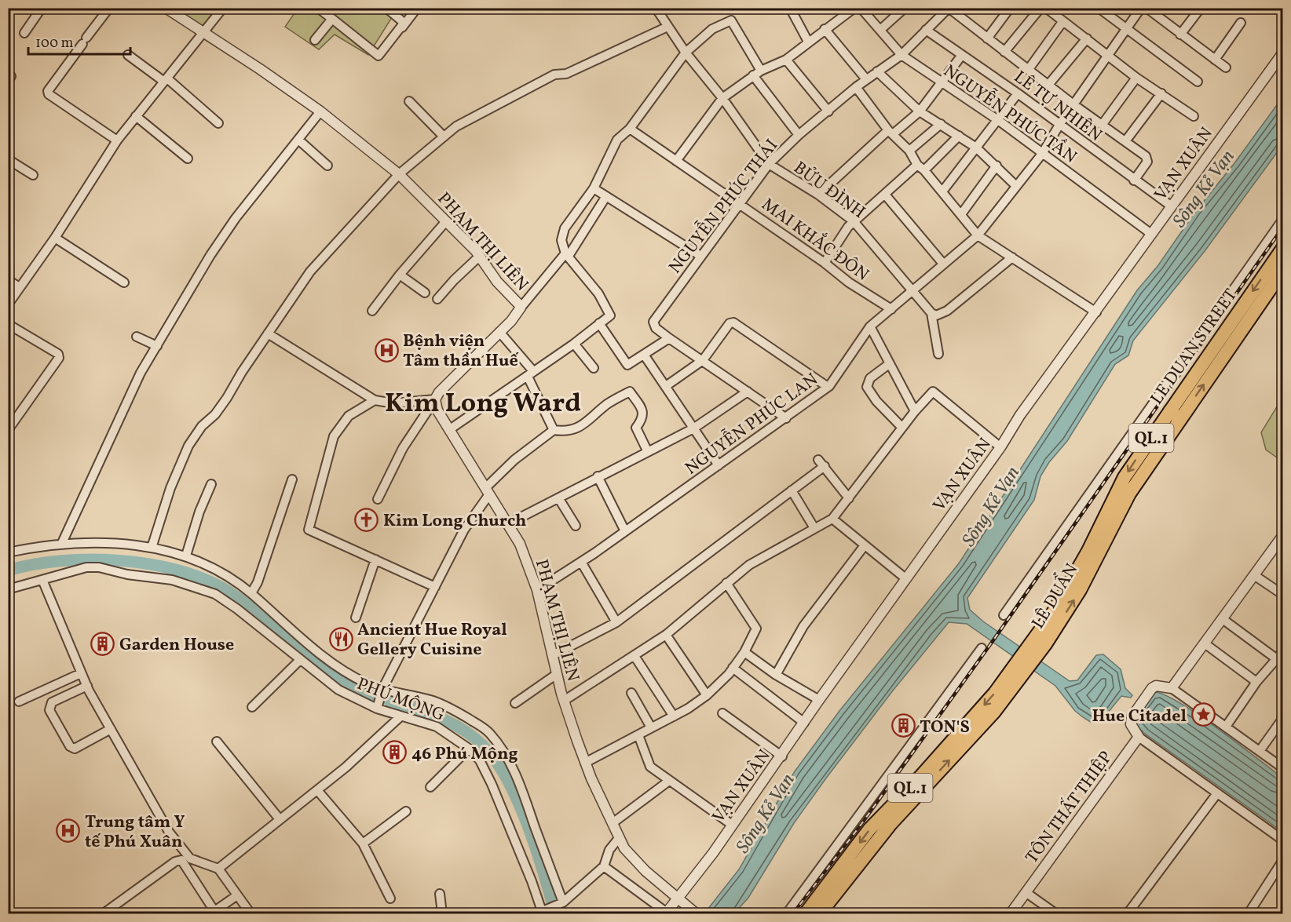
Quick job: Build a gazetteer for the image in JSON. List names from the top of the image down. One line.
{"streets":{"main road":["LE DUAN STREET","QL.1","LÊ DUẨN"],"street":["LÊ TỰ NHIÊN","NGUYỄN PHÚC TẦN","VẠN XUÂN","BỬU ĐÌNH","NGUYỄN PHÚC THÁI","MAI KHẮC ĐÔN","PHẠM THỊ LIÊN","NGUYỄN PHÚC LAN","PHÚ MỘNG","TÔN THẤT THIỆP"]},"crossings":[["LÊ TỰ NHIÊN","VẠN XUÂN"],["LÊ TỰ NHIÊN","NGUYỄN PHÚC THÁI"],["LÊ TỰ NHIÊN","NGUYỄN PHÚC LAN"],["NGUYỄN PHÚC TẦN","VẠN XUÂN"],["NGUYỄN PHÚC TẦN","NGUYỄN PHÚC THÁI"],["NGUYỄN PHÚC TẦN","NGUYỄN PHÚC LAN"],["VẠN XUÂN","PHẠM THỊ LIÊN"],["BỬU ĐÌNH","NGUYỄN PHÚC THÁI"],["BỬU ĐÌNH","NGUYỄN PHÚC LAN"],["NGUYỄN PHÚC THÁI","MAI KHẮC ĐÔN"],["NGUYỄN PHÚC THÁI","NGUYỄN PHÚC LAN"],["MAI KHẮC ĐÔN","NGUYỄN PHÚC LAN"],["PHẠM THỊ LIÊN","NGUYỄN PHÚC LAN"],["LE DUAN STREET","QL.1"],["LE DUAN STREET","LÊ DUẨN"]],"districts":["Kim Long Ward"],"water":["Sông Kẻ Vạn"],"places":{"hospital":["Bệnh viện Tâm thần Huế","Trung tâm Y tế Phú Xuân"],"church":["Kim Long Church"],"restaurant":["Ancient Hue Royal Gellery Cuisine"],"building":["Garden House","TON'S","46 Phú Mộng"],"place":["Hue Citadel"]},"scale_bar":"100 m"}
